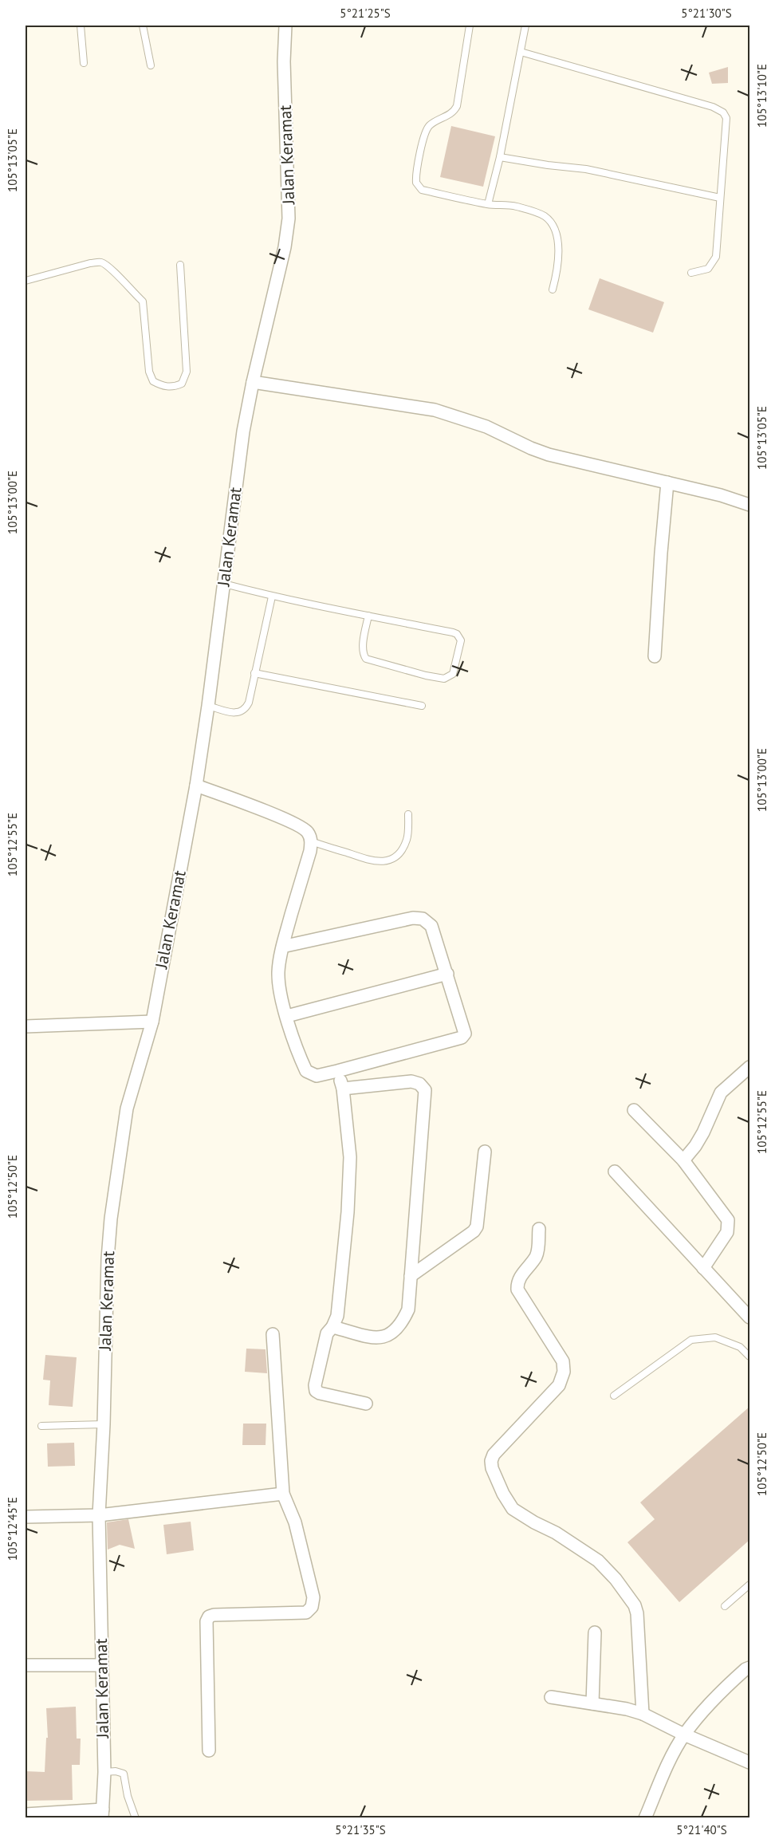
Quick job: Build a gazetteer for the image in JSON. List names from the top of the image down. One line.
{"streets":{"street":["Jalan Keramat"]},"coordinates":["5°21'25\"S","5°21'30\"S","105°13'10\"E","105°13'05\"E","105°13'00\"E","105°12'55\"E","105°12'50\"E","105°12'45\"E","5°21'35\"S","5°21'40\"S"]}
